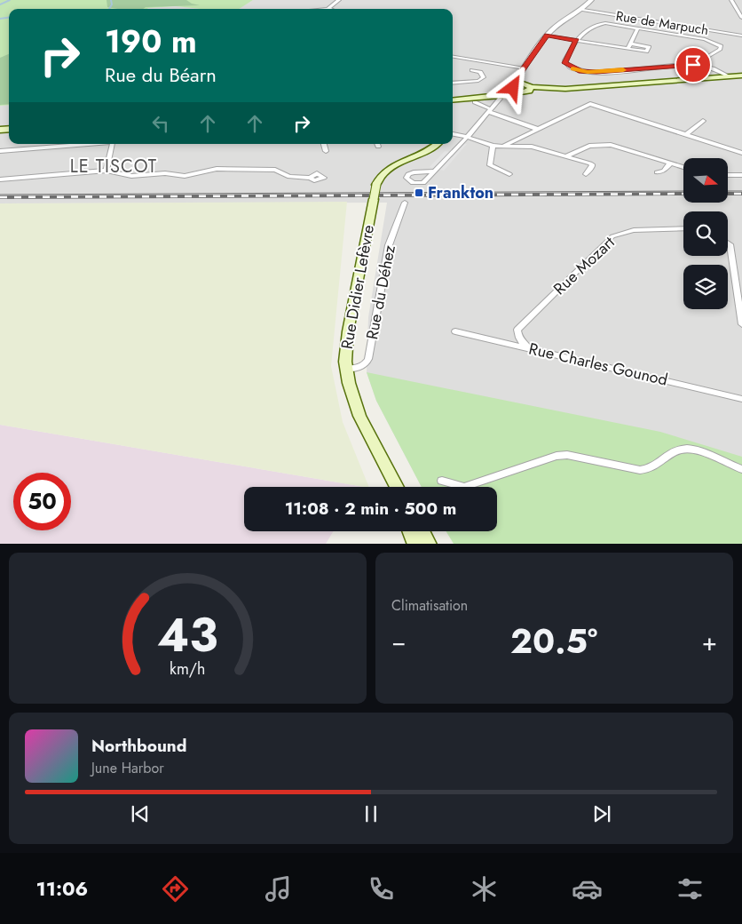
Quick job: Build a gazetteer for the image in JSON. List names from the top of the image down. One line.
{"streets":{"main road":["Rue Didier Lefèvre"],"street":["Rue de Marpuch","Rue Mozart","Rue du Déhez","Rue Charles Gounod"]},"crossings":[["Rue Mozart","Rue Charles Gounod"],["Rue Didier Lefèvre","Rue du Déhez"]],"districts":["LE TISCOT"],"places":{"transit":["Frankton"]},"north":"right","page":{"turn":["190 m","Rue du Béarn"],"limit":"50","trip":"11:08 · 2 min · 500 m","tile":"Climatisation","heat":["−","20.5°","+"],"song":["Northbound","June Harbor"],"tabs":"11:06","gauge":["43","km/h"]}}
